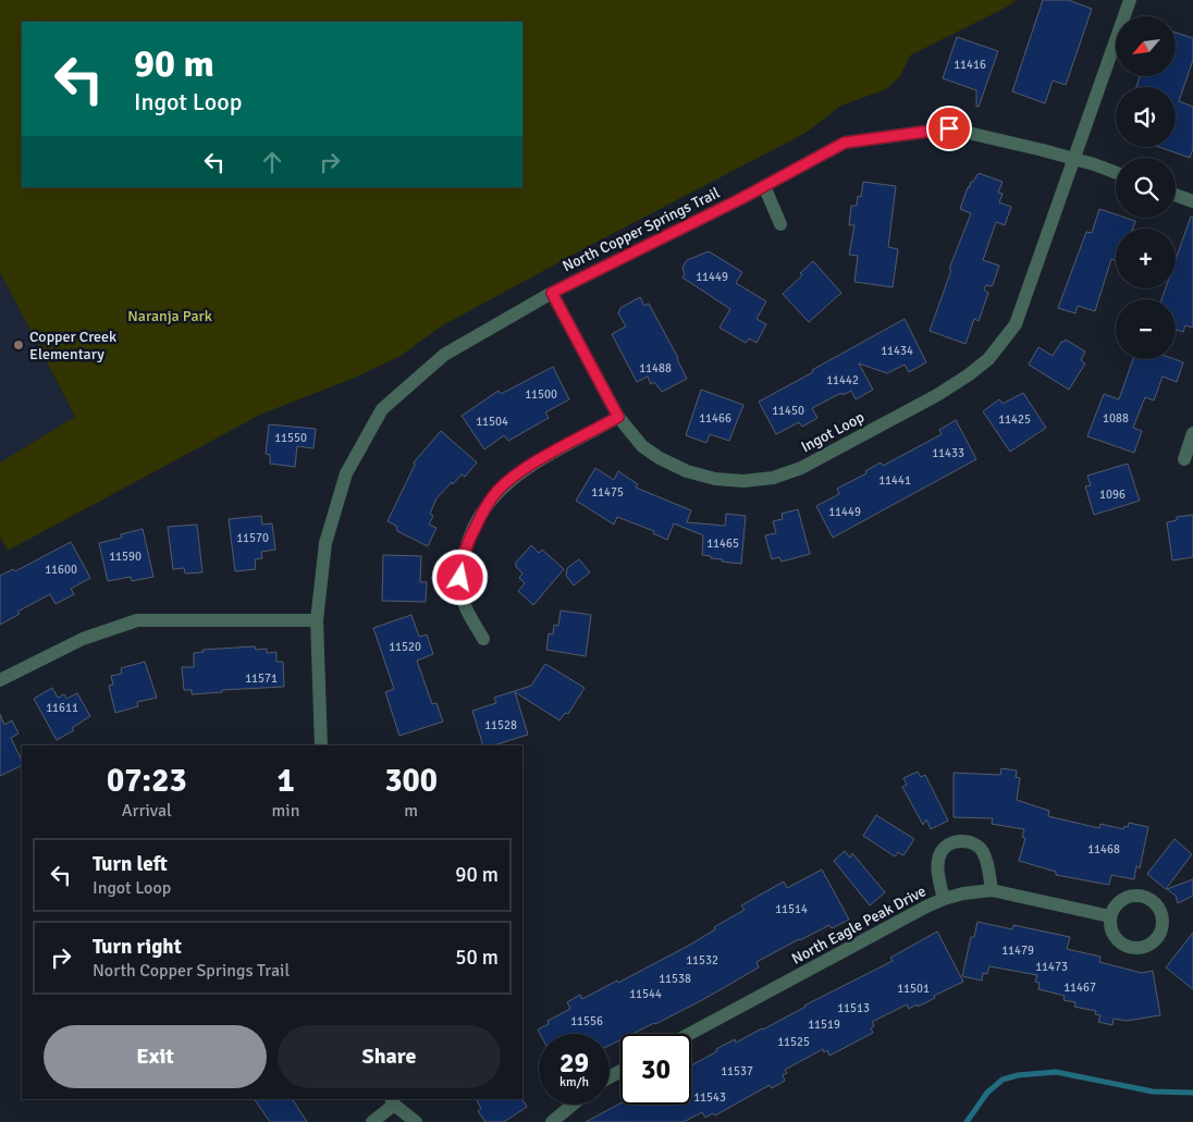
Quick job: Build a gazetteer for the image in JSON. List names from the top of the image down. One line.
{"streets":{"street":["North Copper Springs Trail","Ingot Loop","North Eagle Peak Drive"]},"crossings":[["North Copper Springs Trail","Ingot Loop"]],"parks":["Naranja Park"],"places":["Copper Creek Elementary"],"house_numbers":["11416","11449","11434","11488","11442","11500","11450","11466","1088","11425","11504","11550","11433","11441","11475","1096","11449","11570","11465","11590","11600","11520","11571","11611","11528","11468","11514","11479","11532","11473","11538","11467","11501","11544","11513","11556","11519","11525","11537","11543"],"north":"bottom left","page":{"map_buttons":["+","−"],"turn":["90 m","Ingot Loop"],"eta":["07:23","Arrival","1","min","300","m"],"list":[{"name":"Turn left","note":"Ingot Loop","value":"90 m"},{"name":"Turn right","note":"North Copper Springs Trail","value":"50 m"}],"buttons":["Exit","Share"],"speed":"29 km/h","limit":"30"}}
